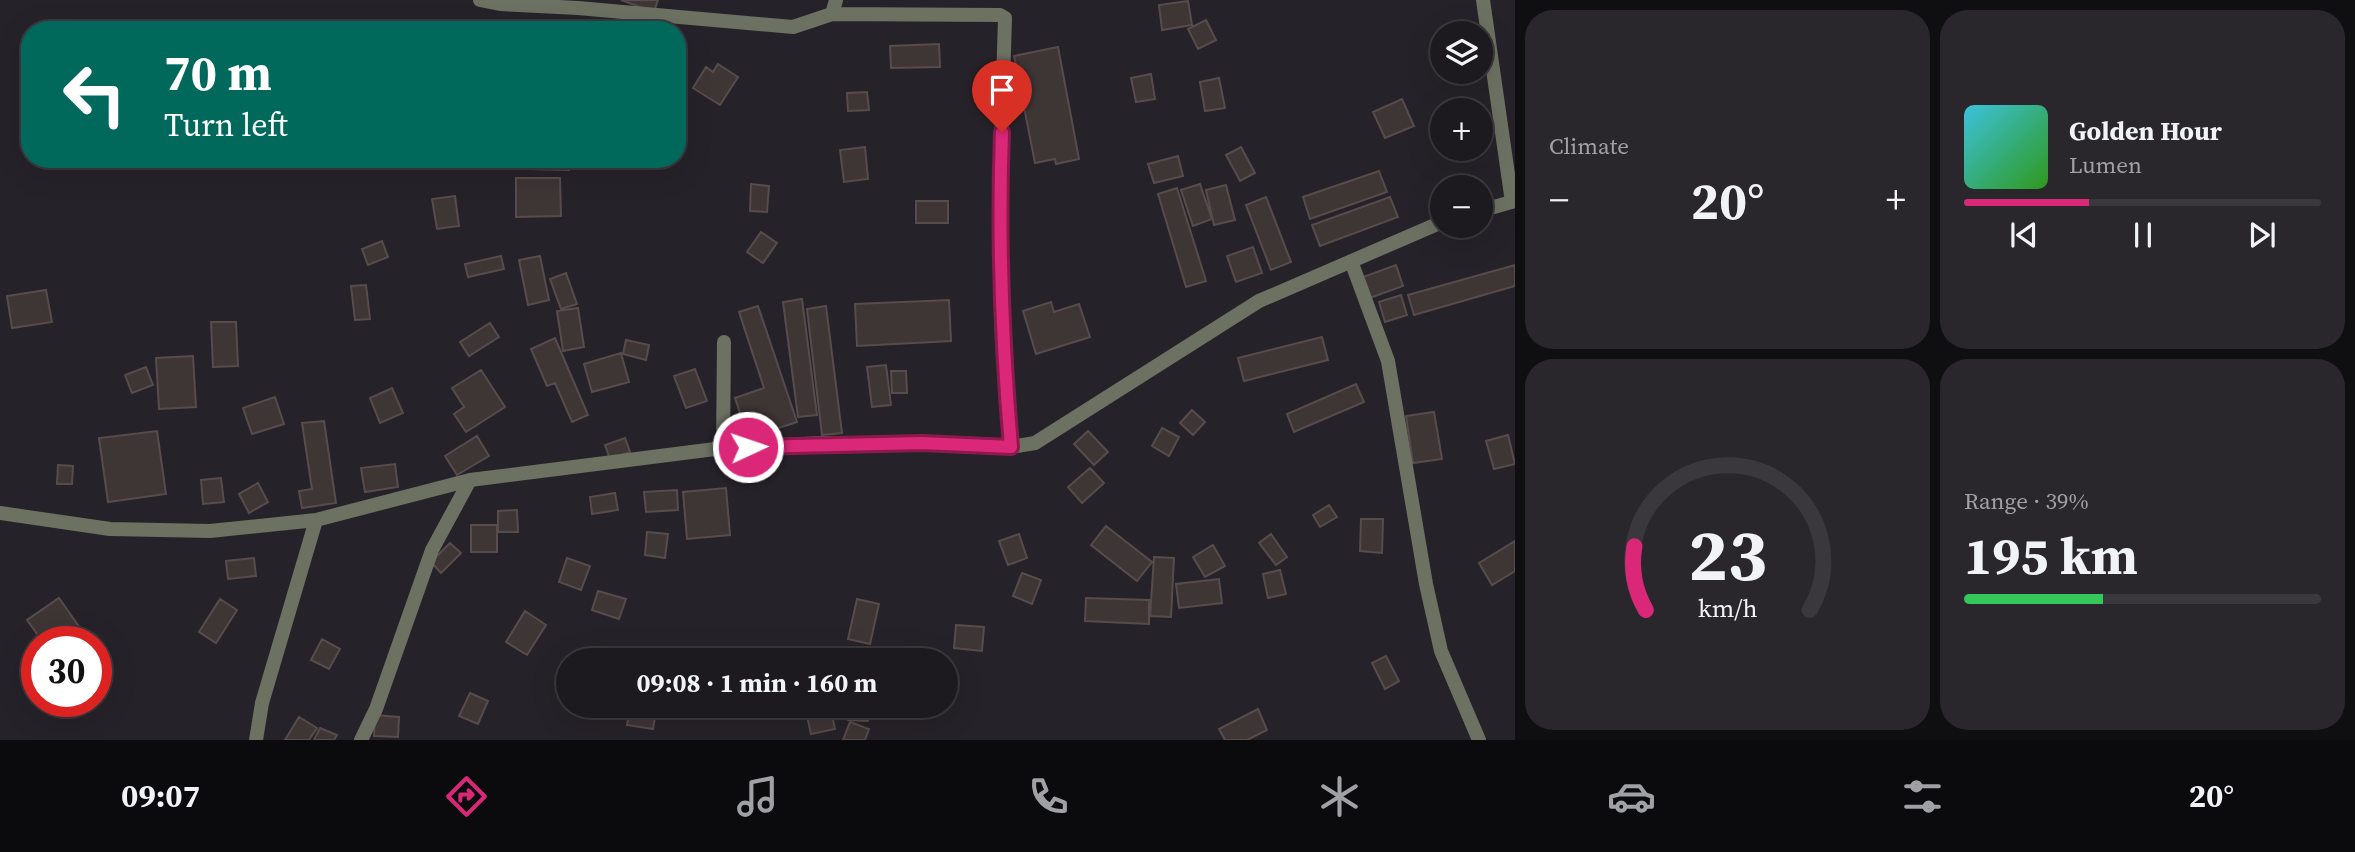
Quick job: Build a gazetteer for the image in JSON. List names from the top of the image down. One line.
{"page":{"tile":["Climate",["Range · 39%","195 km"]],"map_buttons":["+","−"],"turn":["70 m","Turn left"],"song":["Golden Hour","Lumen"],"heat":["−","20°","+"],"limit":"30","trip":"09:08 · 1 min · 160 m","tabs":["09:07","20°"],"gauge":["23","km/h"]}}
